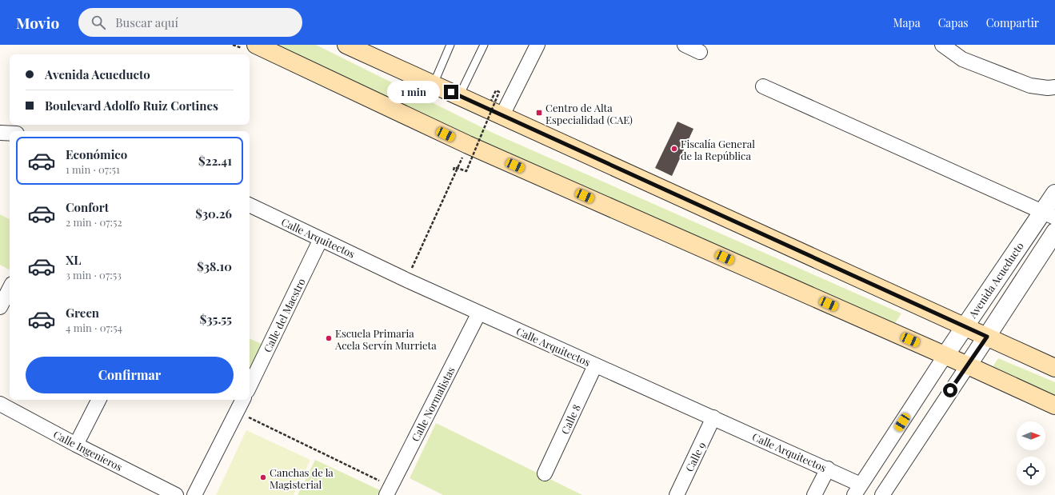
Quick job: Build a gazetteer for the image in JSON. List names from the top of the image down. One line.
{"streets":{"street":["Calle Arquitectos","Avenida Acueducto","Calle del Maestro","Calle Normalistas","Calle 8","Calle Ingenieros","Calle 9"]},"crossings":[["Calle Arquitectos","Avenida Acueducto"],["Calle Arquitectos","Calle del Maestro"],["Calle Arquitectos","Calle Normalistas"],["Calle Arquitectos","Calle 8"],["Calle Arquitectos","Calle 9"]],"places":{"transit":["Centro de Alta Especialidad (CAE)"],"other":["Fiscalía General de la República","Escuela Primaria Acela Servín Murrieta","Canchas de la Magisterial"]},"north":"right","page":{"header":"Movio","search":"Buscar aquí","nav":["Mapa","Capas","Compartir"],"banner":["Avenida Acueducto","Boulevard Adolfo Ruiz Cortines"],"bubble":"1 min","list":[{"name":"Económico","note":"1 min · 07:51","value":"$22.41"},{"name":"Confort","note":"2 min · 07:52","value":"$30.26"},{"name":"XL","note":"3 min · 07:53","value":"$38.10"},{"name":"Green","note":"4 min · 07:54","value":"$35.55"}],"buttons":"Confirmar"}}
